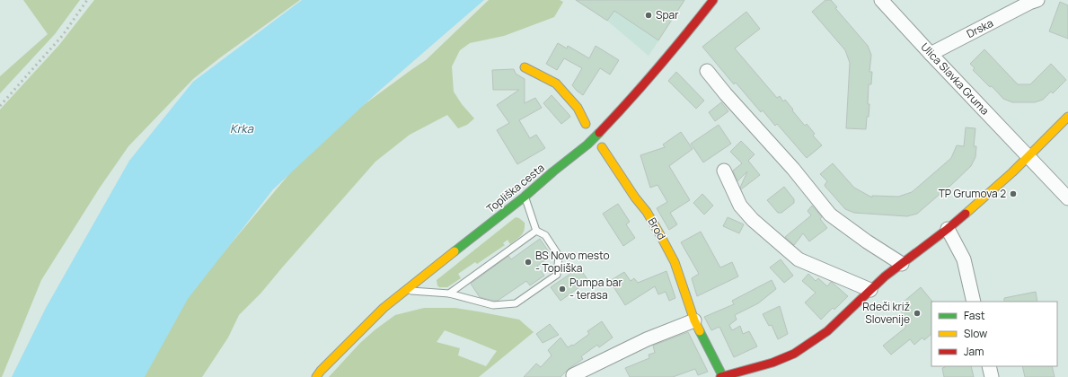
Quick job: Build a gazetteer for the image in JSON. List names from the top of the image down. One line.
{"streets":{"street":["Drska","Ulica Slavka Gruma","Topliška cesta","Brod"]},"crossings":[["Drska","Ulica Slavka Gruma"]],"water":["Krka"],"places":["Spar","TP Grumova 2","BS Novo mesto - Topliška","Pumpa bar - terasa","Rdeči križ Slovenije"],"legend":["Fast","Slow","Jam"]}
